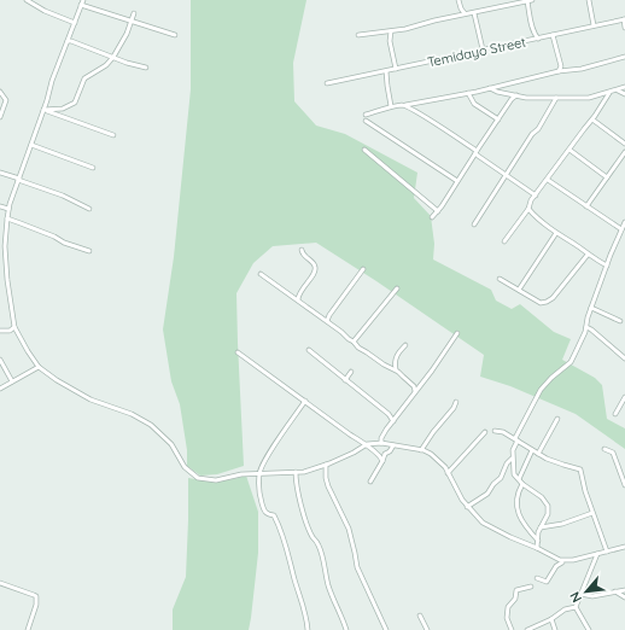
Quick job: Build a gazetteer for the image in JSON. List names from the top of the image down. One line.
{"streets":{"street":["Temidayo Street"]},"north":"bottom left"}
